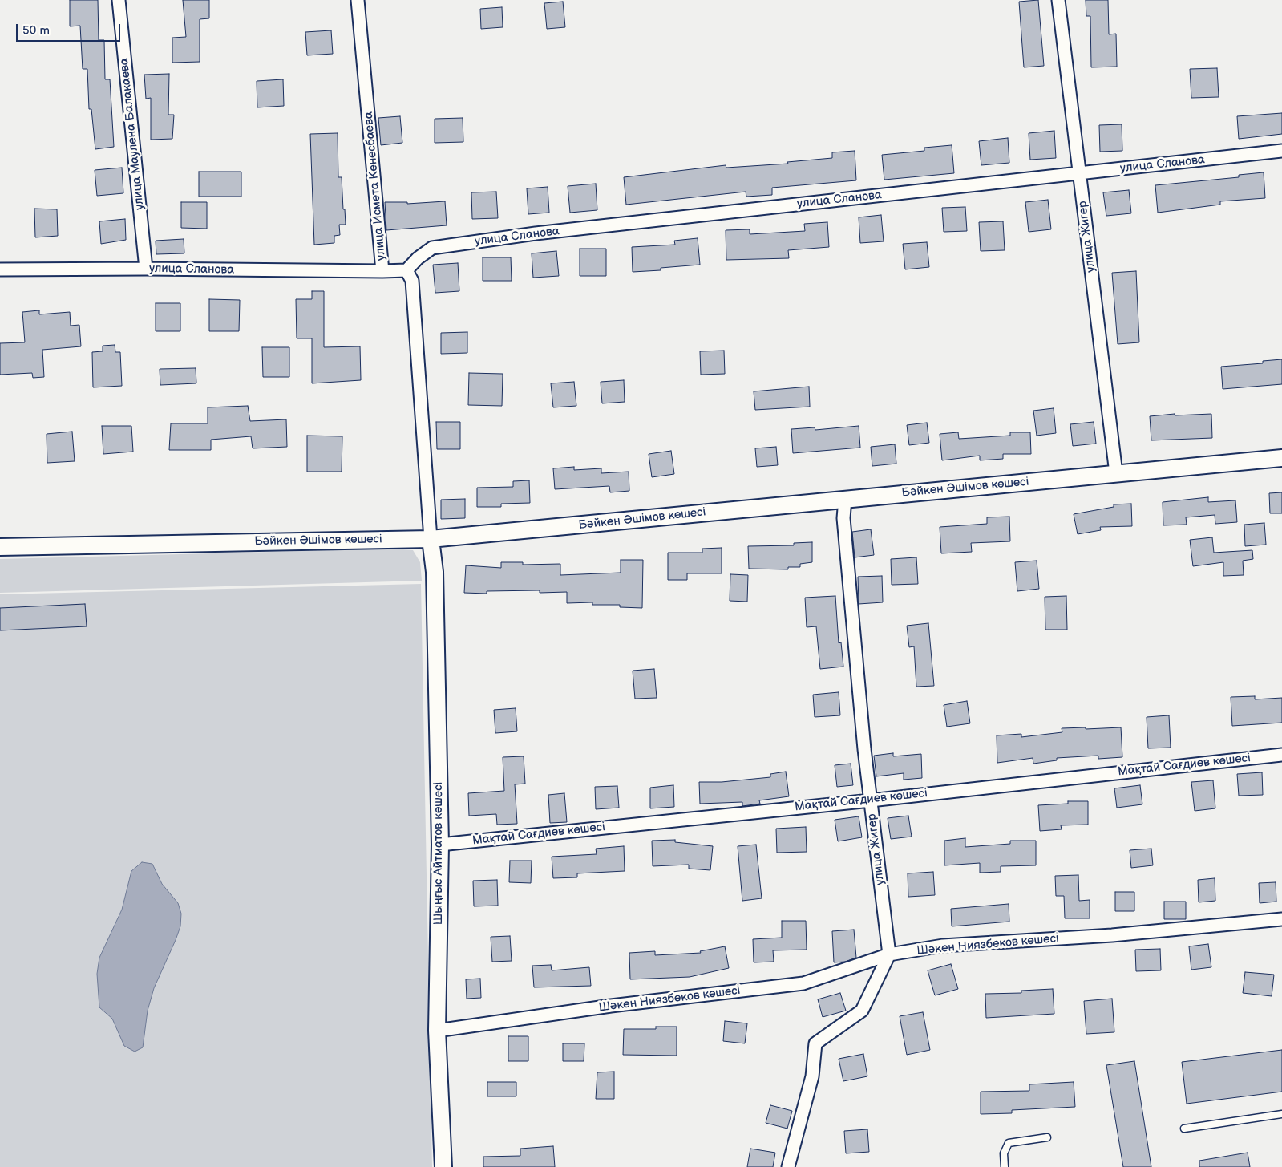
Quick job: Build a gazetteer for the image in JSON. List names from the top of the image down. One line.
{"streets":{"main road":["Бәйкен Әшімов көшесі","Шыңғыс Айтматов көшесі"],"street":["улица Маулена Балакаева","улица Сланова","улица Исмета Кенесбаева","улица Жигер","Мақтай Сағдиев көшесі","Шәкен Ниязбеков көшесі"]},"crossings":[["улица Маулена Балакаева","улица Сланова"],["улица Сланова","улица Исмета Кенесбаева"],["улица Сланова","улица Жигер"],["улица Жигер","Бәйкен Әшімов көшесі"],["улица Жигер","Мақтай Сағдиев көшесі"],["улица Жигер","Шәкен Ниязбеков көшесі"],["Бәйкен Әшімов көшесі","Шыңғыс Айтматов көшесі"],["Мақтай Сағдиев көшесі","Шыңғыс Айтматов көшесі"],["Шыңғыс Айтматов көшесі","Шәкен Ниязбеков көшесі"]],"scale_bar":"50 m"}
